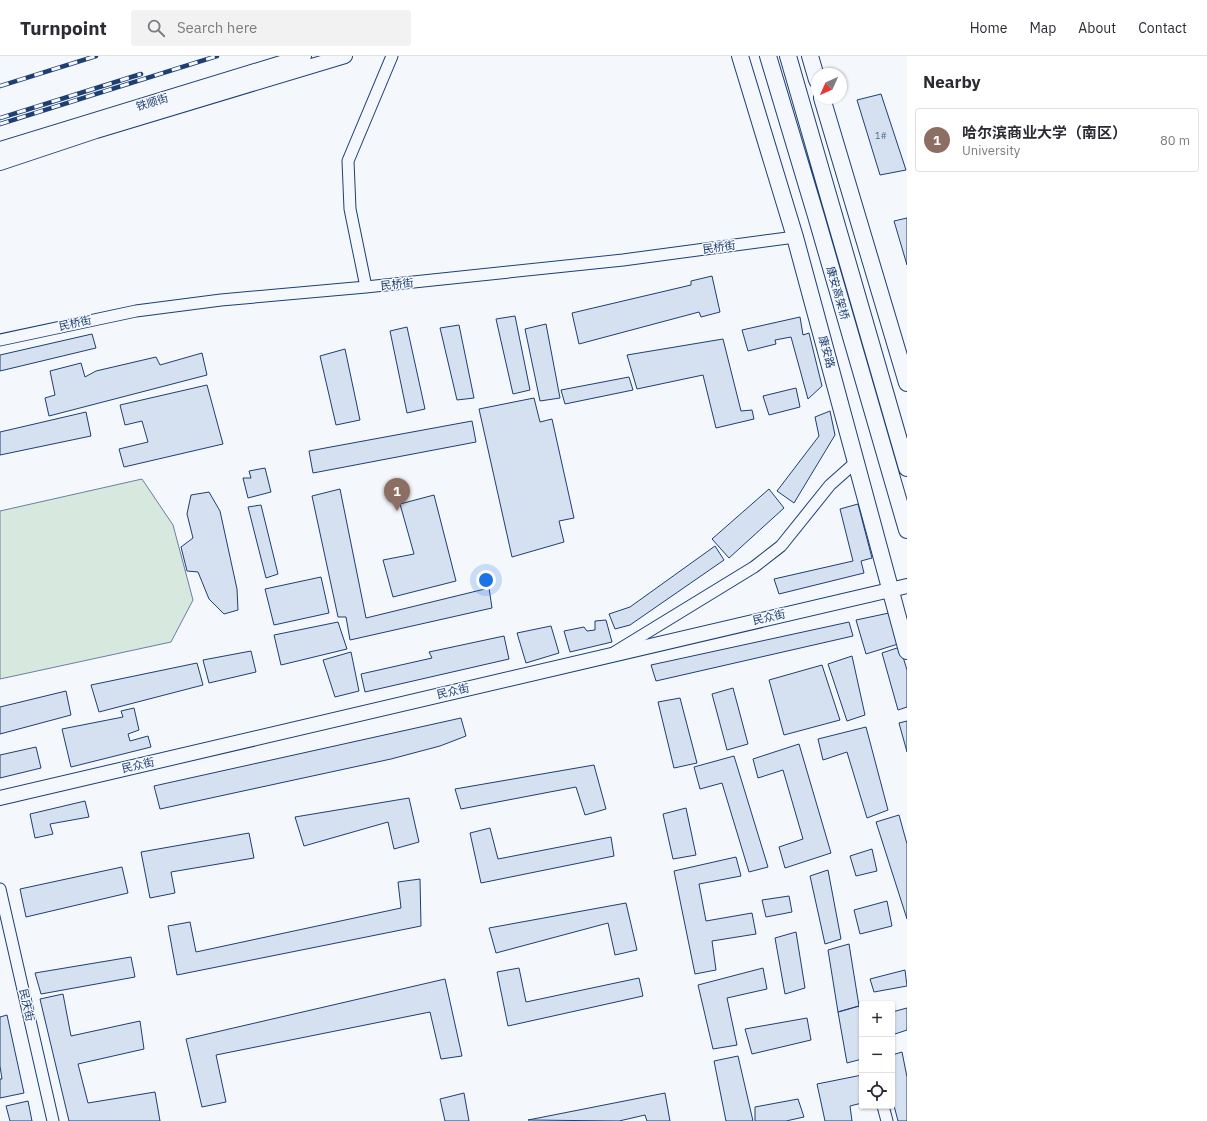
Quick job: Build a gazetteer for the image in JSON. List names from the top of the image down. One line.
{"streets":{"highway":["康安高架桥","康安路"],"main road":["铁顺街","民众街"],"street":["民桥街","民庆街"]},"crossings":[["民桥街","康安路"],["康安路","民众街"]],"house_numbers":["1#"],"north":"bottom left","page":{"header":"Turnpoint","search":"Search here","nav":["Home","Map","About","Contact"],"heading":"Nearby","list":[{"mark":"1","name":"哈尔滨商业大学（南区）","note":"University","value":"80 m"}],"pins":"1","map_buttons":["+","−"]}}
